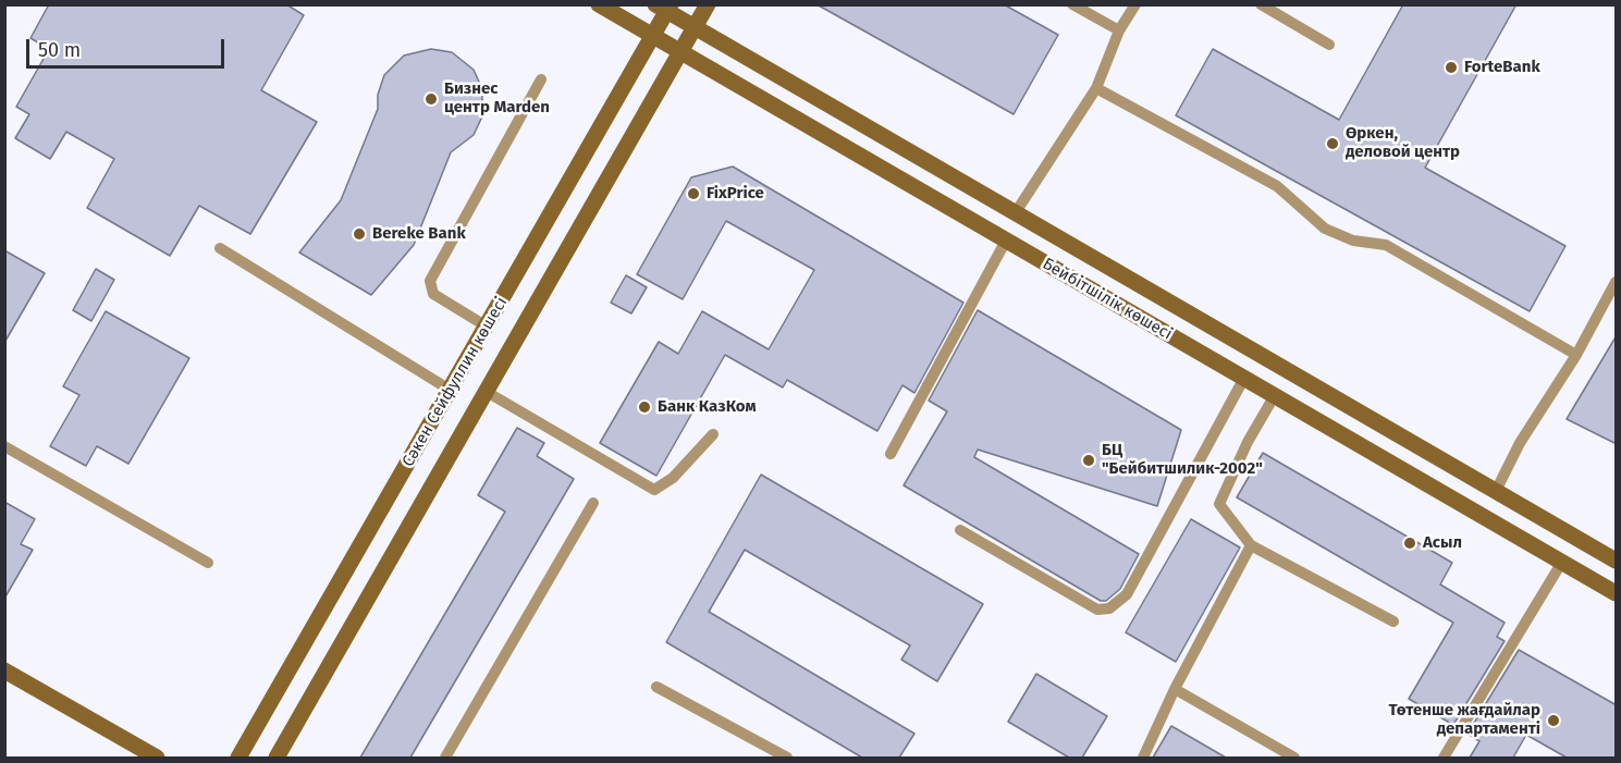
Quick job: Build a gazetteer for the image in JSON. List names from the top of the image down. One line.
{"streets":{"main road":["Бейбітшілік көшесі","Сәкен Сейфуллин көшесі"]},"crossings":[["Бейбітшілік көшесі","Сәкен Сейфуллин көшесі"]],"places":["ForteBank","Бизнес центр Marden","Өркен, деловой центр","FixPrice","Bereke Bank","Банк КазКом","БЦ \"Бейбитшилик-2002\"","Асыл","Төтенше жағдайлар департаменті"],"scale_bar":"50 m"}
